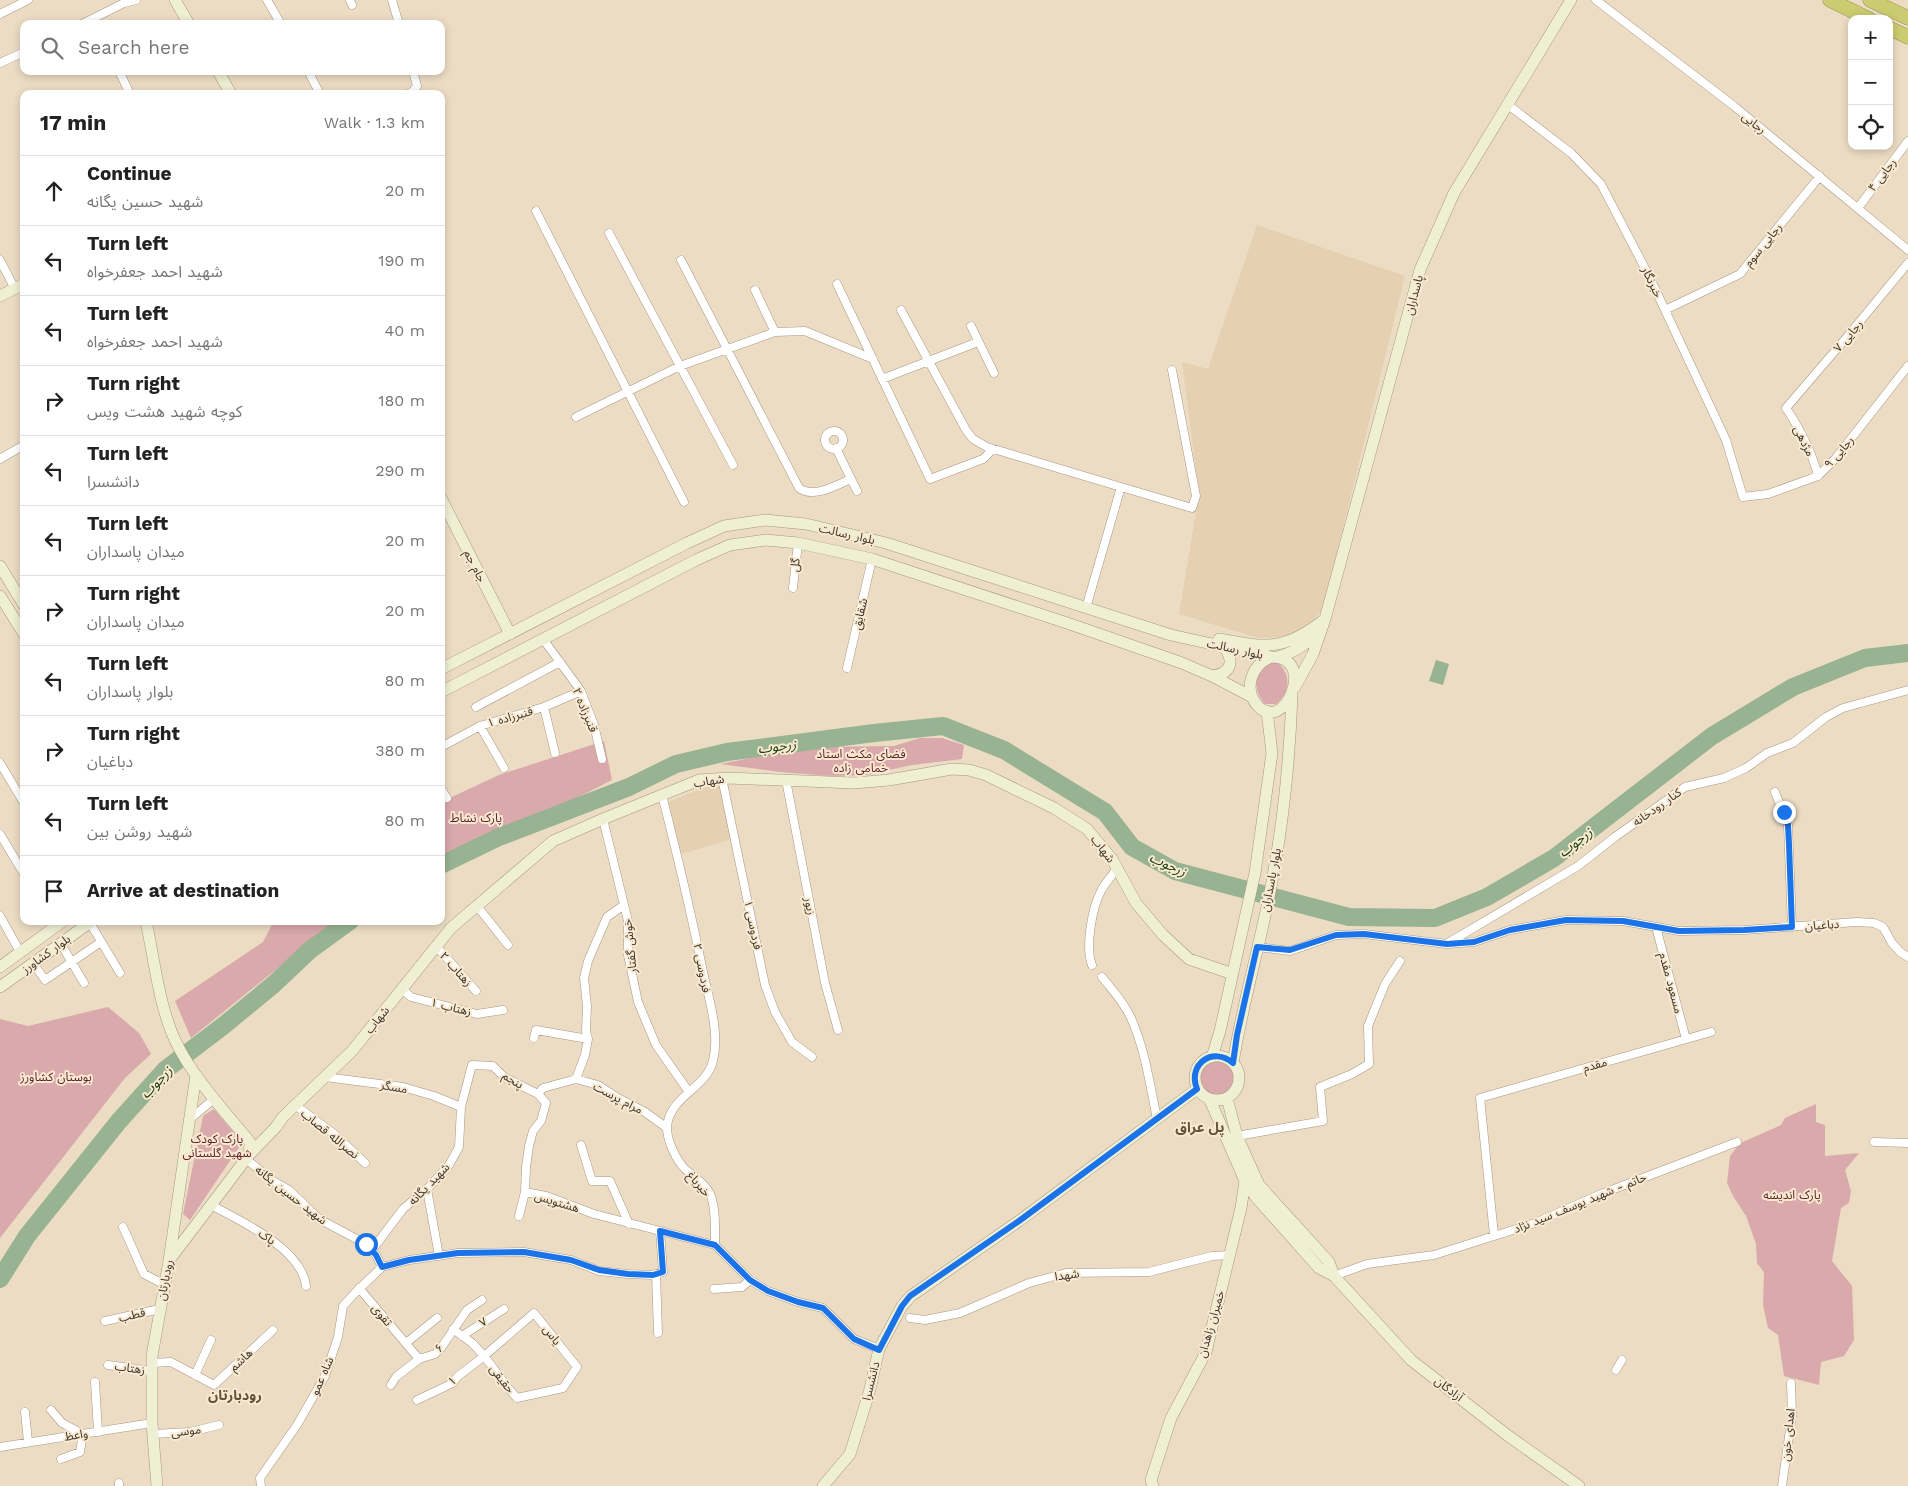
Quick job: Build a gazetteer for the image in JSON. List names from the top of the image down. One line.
{"streets":{"main road":["پاسداران","بلوار رسالت","جام جم","شهاب","بلوار پاسداران","بلوار کشاورز","رودبارتان","خمیران زاهدان","دانشسرا","آزادگان"],"street":["رجایی","رجایی ۴","رجایی سوم","خبرنگار","رجایی ۷","مژدهی","رجایی ۹","گل","شقایق","قنبرزاده ۲","قنبرزاده ۱","کنار رودخانه","زیور","فردوسی ۱","دباغیان","خوش گفتار","فردوسی ۲","زهتاب ۲","مسعود مقدم","زهتاب ۱","مقدم","پنجم","مسگر","مرام پرست","نصرالله قصاب","شهید یگانه","خیرباغ","شهید حسین یگانه","هشتویس","حاتم - شهید یوسف سید نژاد","پاک","شهدا","قطب","تقوی","۷","یاس","۶","هاشم","زهتاب","شاه عمو","حقیقی","۱","موسی","واعظ","اهدای خون"]},"crossings":[["رجایی","رجایی ۴"],["رجایی","رجایی سوم"],["رجایی سوم","خبرنگار"],["خبرنگار","پاسداران"],["خبرنگار","رجایی ۹"],["پاسداران","بلوار رسالت"],["پاسداران","بلوار پاسداران"],["رجایی ۷","مژدهی"],["مژدهی","رجایی ۹"],["بلوار رسالت","گل"],["بلوار رسالت","جام جم"],["بلوار رسالت","شقایق"],["بلوار رسالت","قنبرزاده ۲"],["بلوار رسالت","بلوار پاسداران"],["قنبرزاده ۲","قنبرزاده ۱"],["شهاب","بلوار پاسداران"],["شهاب","زیور"],["شهاب","فردوسی ۱"],["شهاب","خوش گفتار"],["شهاب","فردوسی ۲"],["شهاب","زهتاب ۲"],["شهاب","زهتاب ۱"],["شهاب","مسگر"],["شهاب","نصرالله قصاب"],["شهاب","شهید حسین یگانه"],["شهاب","پاک"],["شهاب","رودبارتان"],["کنار رودخانه","دباغیان"],["بلوار پاسداران","دباغیان"],["بلوار پاسداران","دانشسرا"],["بلوار پاسداران","آزادگان"],["دباغیان","مسعود مقدم"],["خوش گفتار","فردوسی ۲"],["فردوسی ۲","مرام پرست"],["فردوسی ۲","خیرباغ"],["مسعود مقدم","مقدم"],["مقدم","حاتم - شهید یوسف سید نژاد"],["پنجم","مسگر"],["پنجم","شهید یگانه"],["پنجم","هشتویس"],["مسگر","شهید یگانه"],["مرام پرست","خیرباغ"],["شهید یگانه","شهید حسین یگانه"],["خیرباغ","هشتویس"],["شهید حسین یگانه","شاه عمو"],["حاتم - شهید یوسف سید نژاد","آزادگان"],["شهدا","خمیران زاهدان"],["رودبارتان","قطب"],["رودبارتان","هاشم"],["رودبارتان","زهتاب"],["رودبارتان","موسی"],["رودبارتان","واعظ"],["تقوی","۶"],["تقوی","شاه عمو"],["۷","حقیقی"],["خمیران زاهدان","آزادگان"],["یاس","حقیقی"],["یاس","۱"],["۶","حقیقی"],["هاشم","زهتاب"],["حقیقی","۱"],["دانشسرا","آزادگان"],["موسی","واعظ"]],"districts":["پل عراق","رودبارتان"],"water":["زرجوب"],"parks":["فضای مکث استاد خمامی زاده","پارک نشاط","بوستان کشاورز","پارک کودک شهید گلستانی","پارک اندیشه"],"page":{"map_buttons":["+","−"],"search":"Search here","heading":["17 min","Walk · 1.3 km"],"list":[["Continue","شهید حسین یگانه","20 m"],["Turn left","شهید احمد جعفرخواه","190 m"],["Turn left","شهید احمد جعفرخواه","40 m"],["Turn right","کوچه شهید هشت ویس","180 m"],["Turn left","دانشسرا","290 m"],["Turn left","میدان پاسداران","20 m"],["Turn right","میدان پاسداران","20 m"],["Turn left","بلوار پاسداران","80 m"],["Turn right","دباغیان","380 m"],["Turn left","شهید روشن بین","80 m"],"Arrive at destination"]}}
